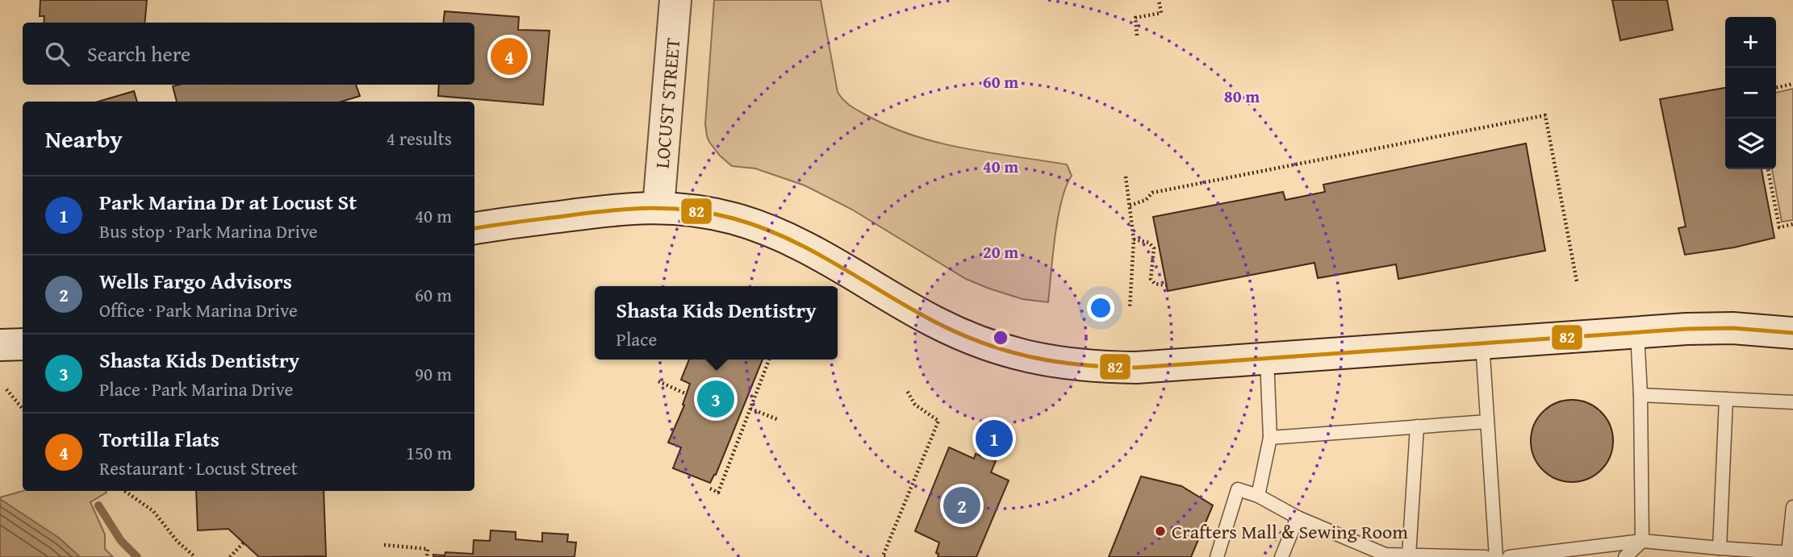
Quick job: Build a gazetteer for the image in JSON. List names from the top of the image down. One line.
{"streets":{"main road":["LOCUST STREET"]},"places":["Crafters Mall & Sewing Room"],"lines":["transit line 82"],"page":{"map_buttons":["+","−"],"search":"Search here","pins":["4","3","1","2"],"heading":["Nearby","4 results"],"list":[{"mark":"1","name":"Park Marina Dr at Locust St","note":"Bus stop · Park Marina Drive","value":"40 m"},{"mark":"2","name":"Wells Fargo Advisors","note":"Office · Park Marina Drive","value":"60 m"},{"mark":"3","name":"Shasta Kids Dentistry","note":"Place · Park Marina Drive","value":"90 m"},{"mark":"4","name":"Tortilla Flats","note":"Restaurant · Locust Street","value":"150 m"}],"popup":["Shasta Kids Dentistry","Place"]},"rings":["60 m","80 m","40 m","20 m"]}
